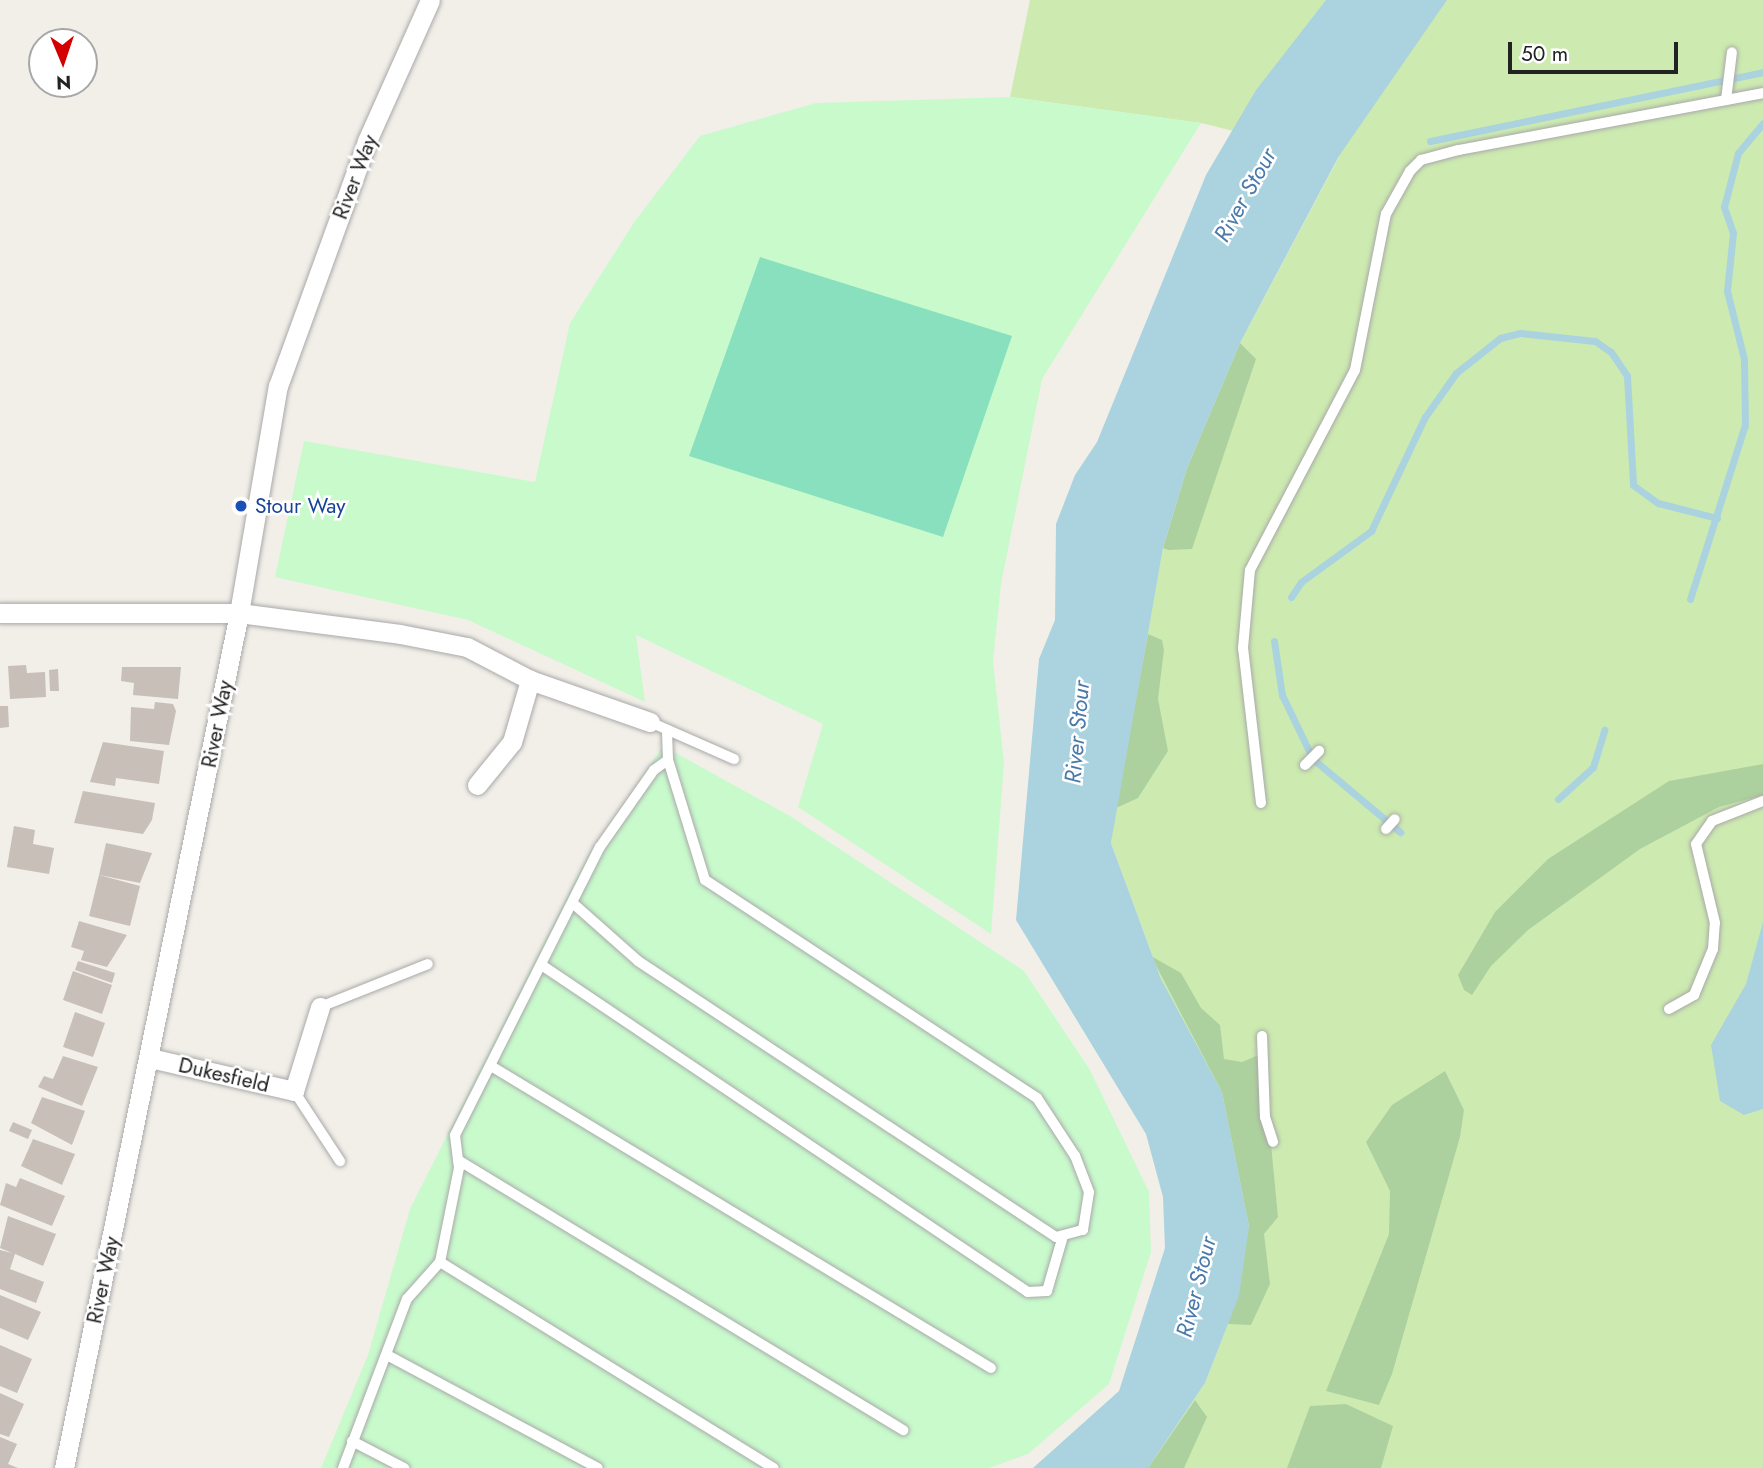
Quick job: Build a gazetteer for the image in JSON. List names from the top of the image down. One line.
{"streets":{"street":["River Way","Dukesfield"]},"crossings":[["River Way","Dukesfield"]],"water":["River Stour"],"places":["Stour Way"],"scale_bar":"50 m","north":"bottom"}
